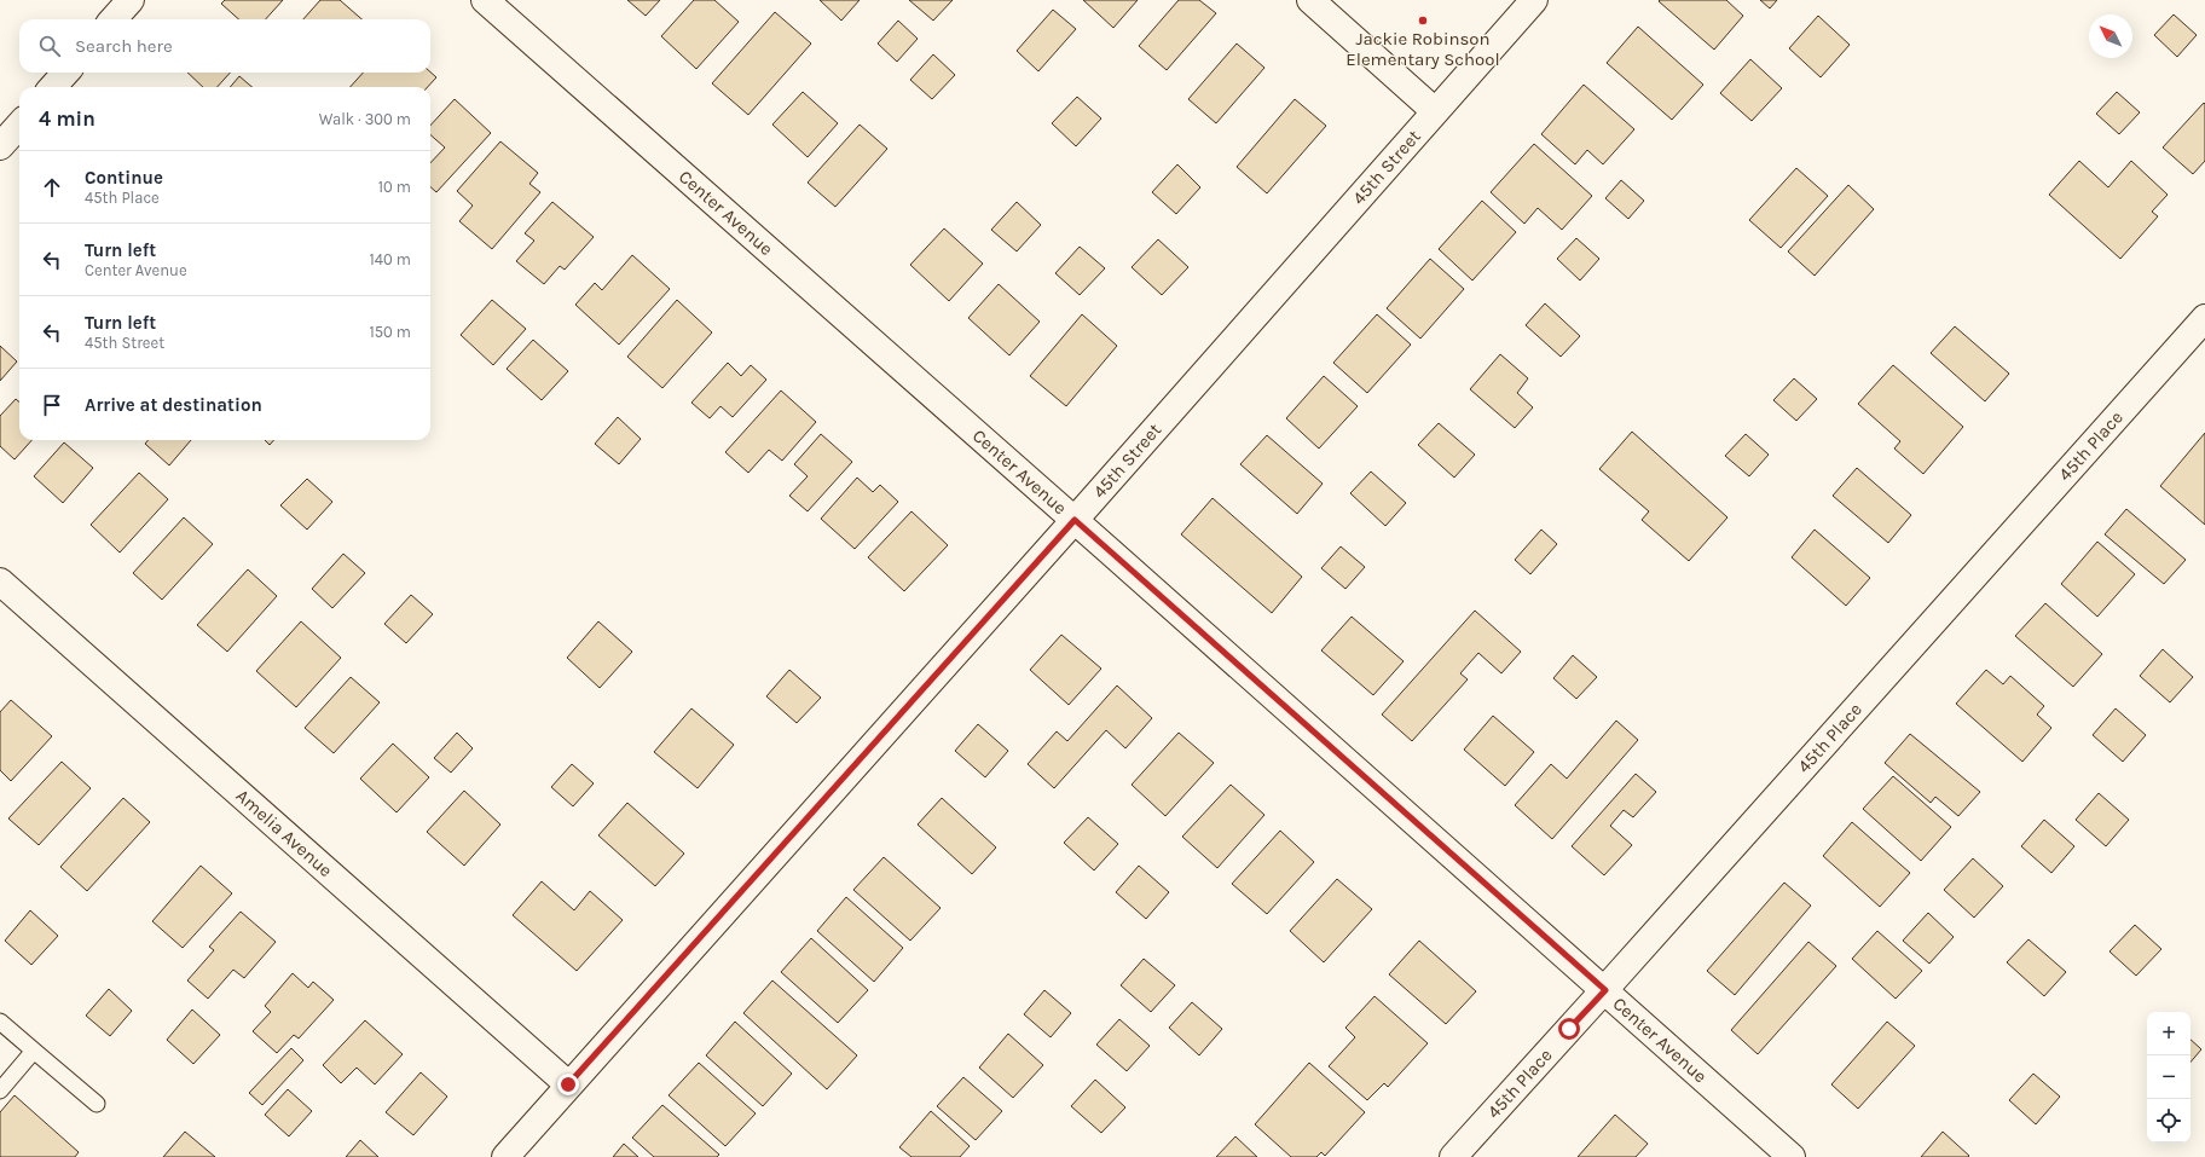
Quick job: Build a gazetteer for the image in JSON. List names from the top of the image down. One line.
{"streets":{"street":["45th Street","Center Avenue","45th Place","Amelia Avenue"]},"crossings":[["45th Street","Center Avenue"],["45th Street","Amelia Avenue"],["Center Avenue","45th Place"]],"places":["Jackie Robinson Elementary School"],"north":"top left","page":{"search":"Search here","heading":["4 min","Walk · 300 m"],"list":[["Continue","45th Place","10 m"],["Turn left","Center Avenue","140 m"],["Turn left","45th Street","150 m"],"Arrive at destination"],"map_buttons":["+","−"]}}
